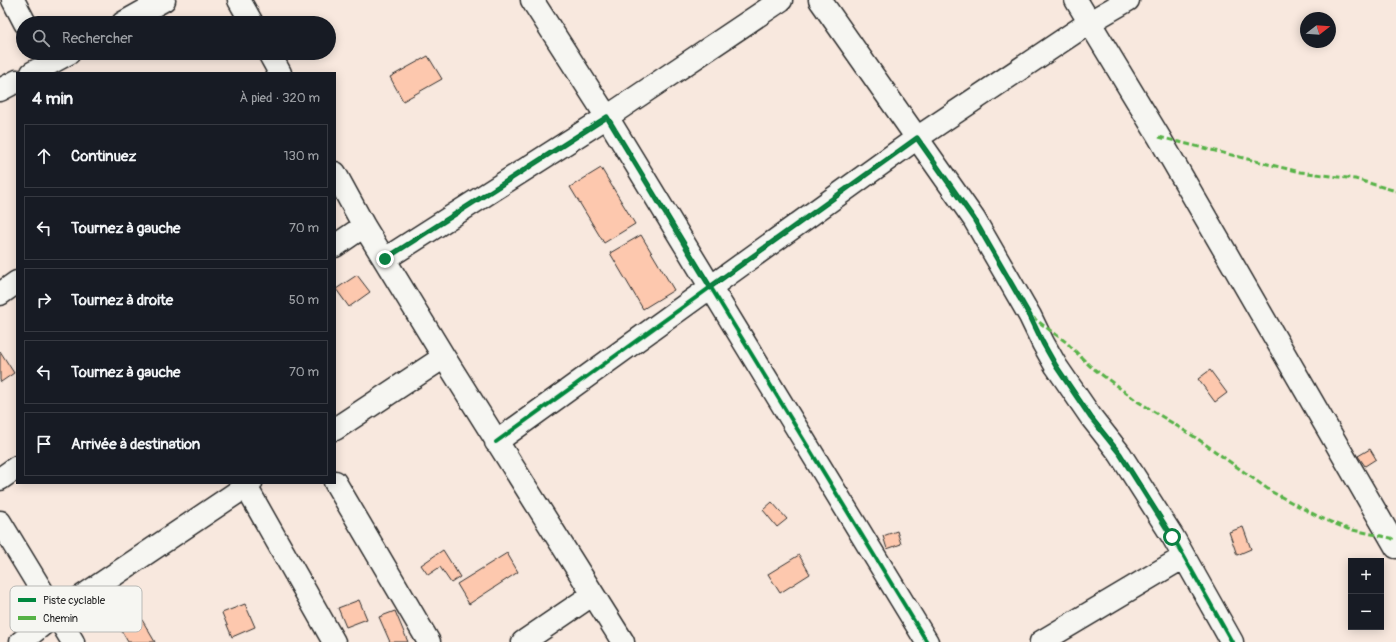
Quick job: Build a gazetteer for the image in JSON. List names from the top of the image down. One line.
{"legend":["Piste cyclable","Chemin"],"north":"right","page":{"search":"Rechercher","heading":["4 min","À pied · 320 m"],"list":[["Continuez","130 m"],["Tournez à gauche","70 m"],["Tournez à droite","50 m"],["Tournez à gauche","70 m"],"Arrivée à destination"],"map_buttons":["+","−"]}}
